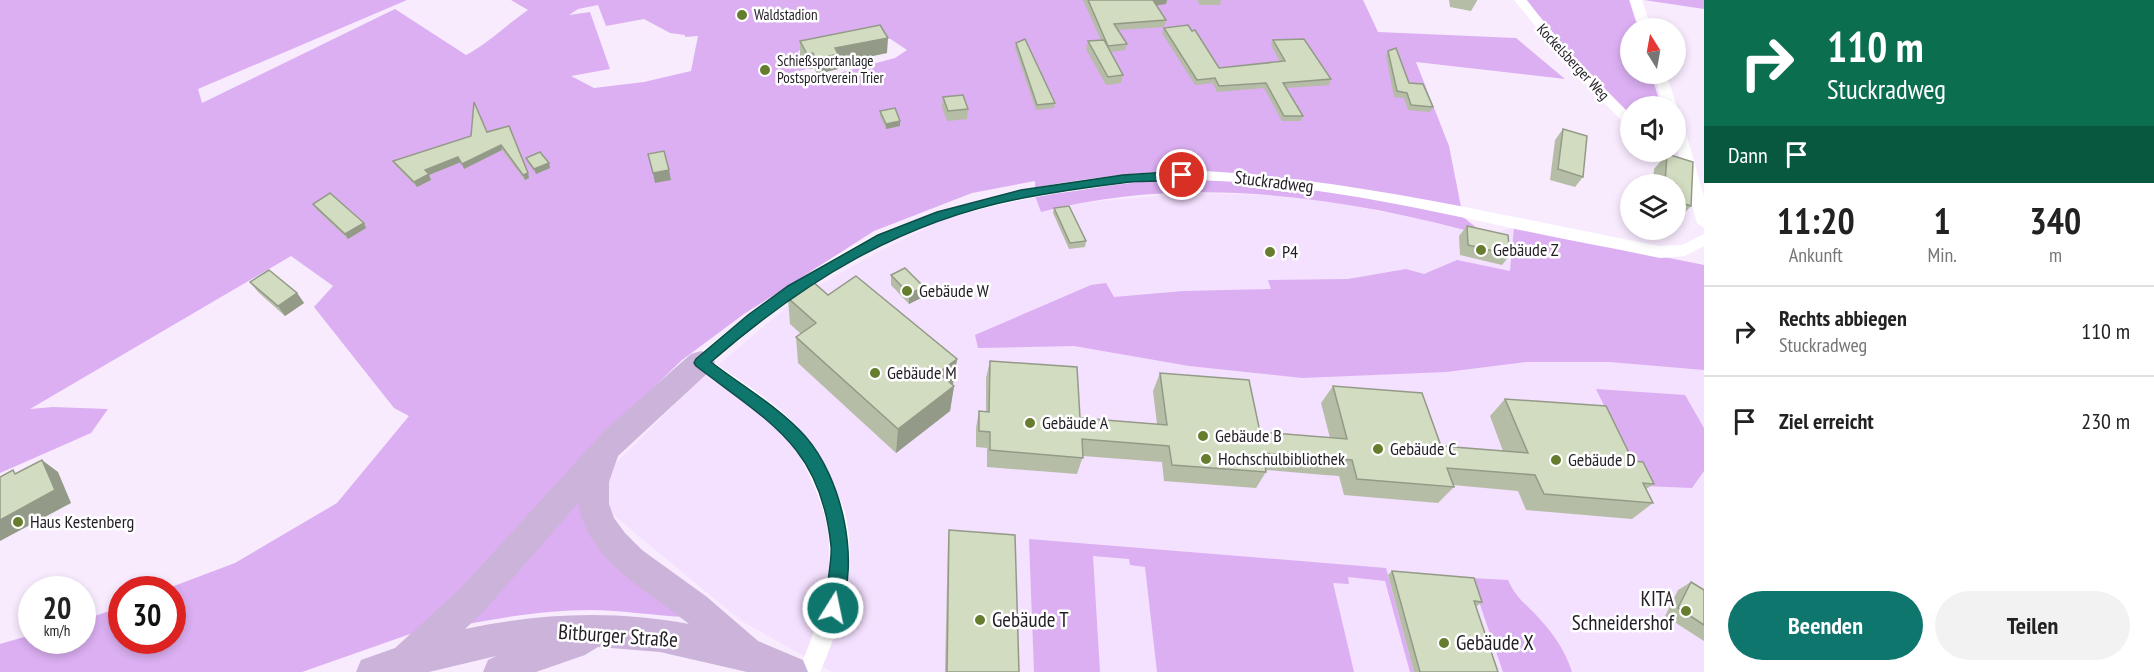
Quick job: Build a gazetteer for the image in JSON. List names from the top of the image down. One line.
{"streets":{"main road":["Bitburger Straße"],"street":["Kockelsberger Weg","Stuckradweg"]},"places":["Waldstadion","Schießsportanlage Postsportverein Trier","Gebäude Z","P4","Gebäude W","Gebäude M","Gebäude A","Gebäude B","Gebäude C","Hochschulbibliothek","Gebäude D","Haus Kestenberg","KITA Schneidershof","Gebäude T","Gebäude X"],"north":"top","page":{"turn":["110 m","Stuckradweg"],"then":"Dann","eta":["11:20","Ankunft","1","Min.","340","m"],"list":[{"name":"Rechts abbiegen","note":"Stuckradweg","value":"110 m"},{"name":"Ziel erreicht","value":"230 m"}],"speed":"20 km/h","limit":"30","buttons":["Beenden","Teilen"]}}
